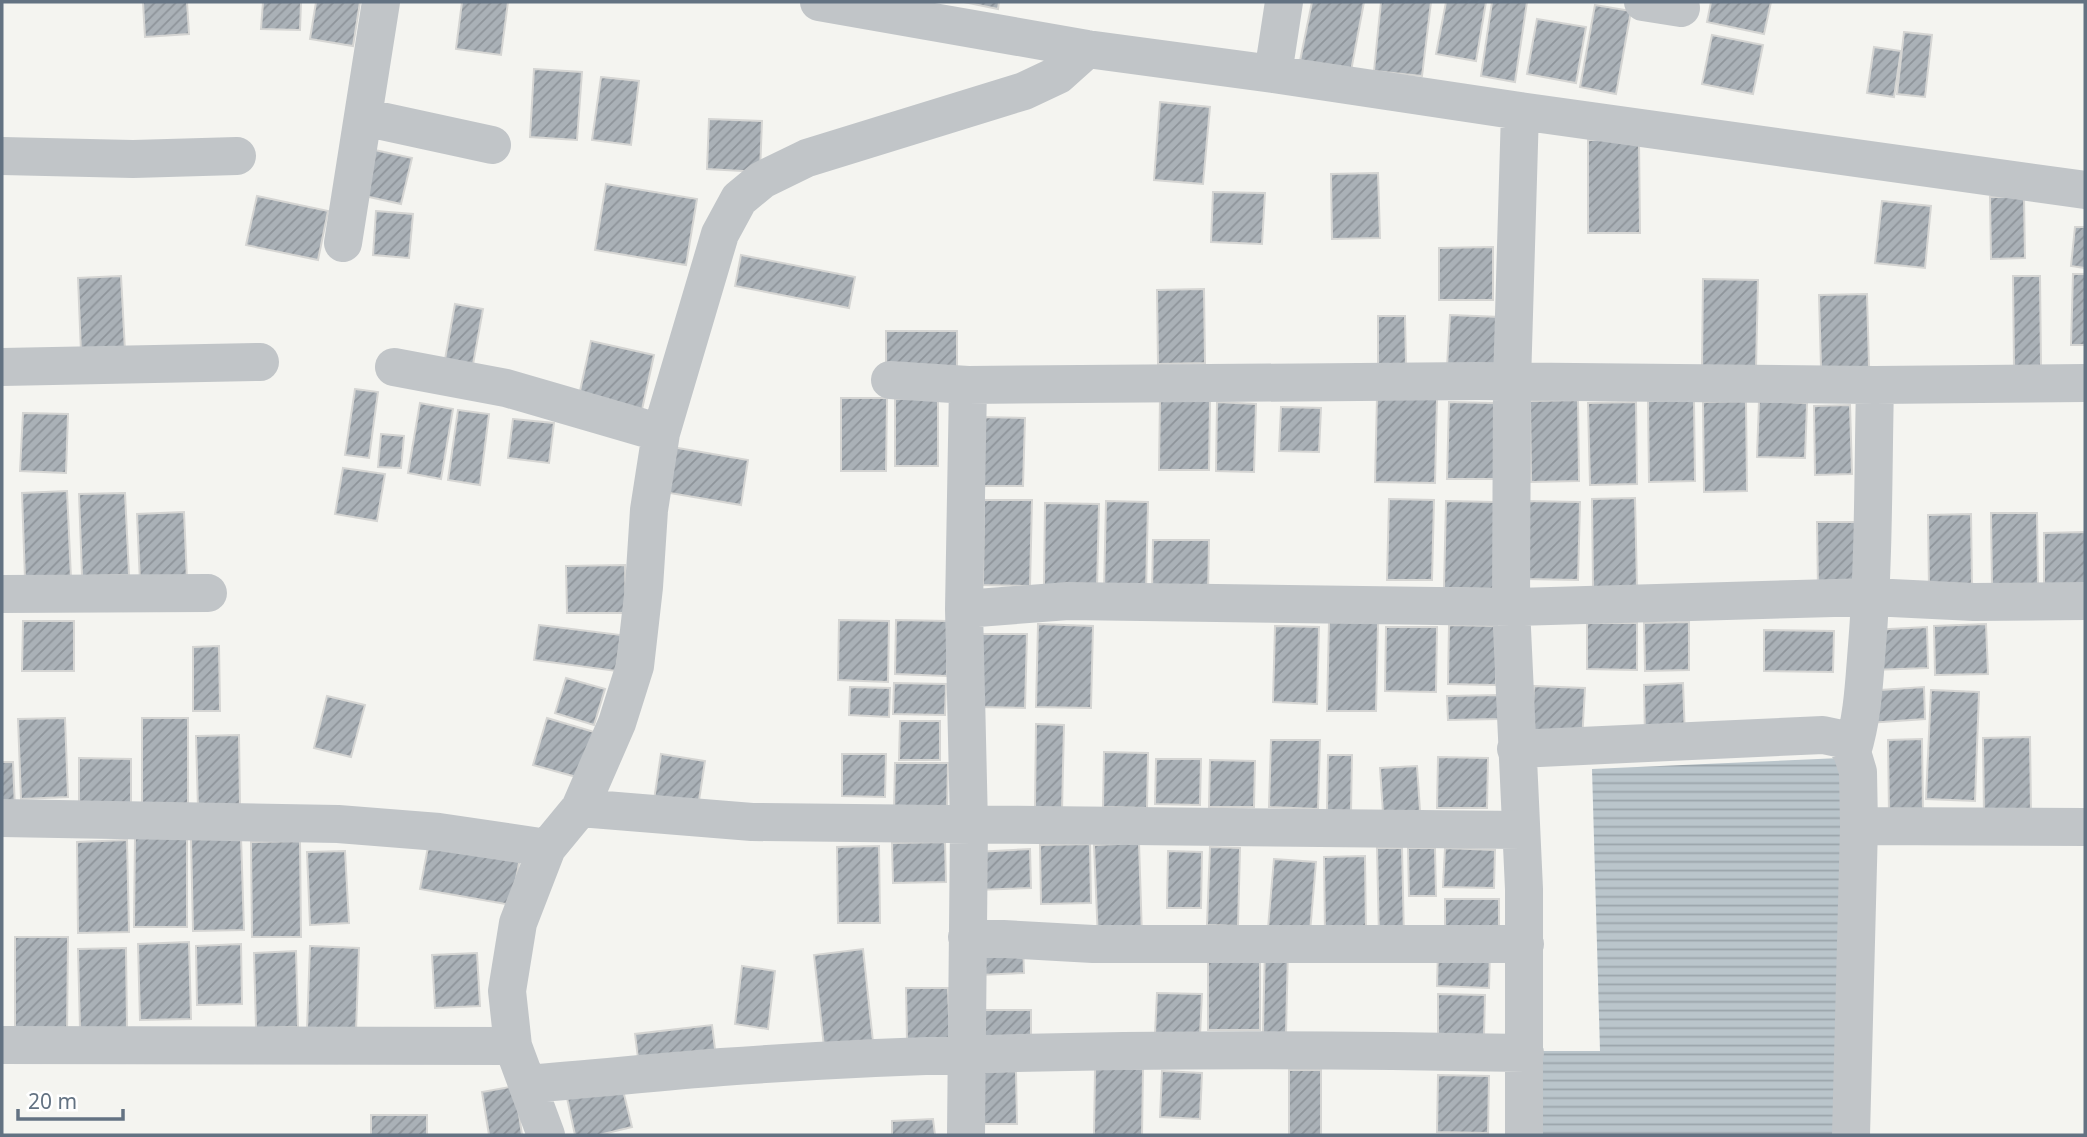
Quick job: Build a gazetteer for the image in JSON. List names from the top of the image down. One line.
{"scale_bar":"20 m"}
